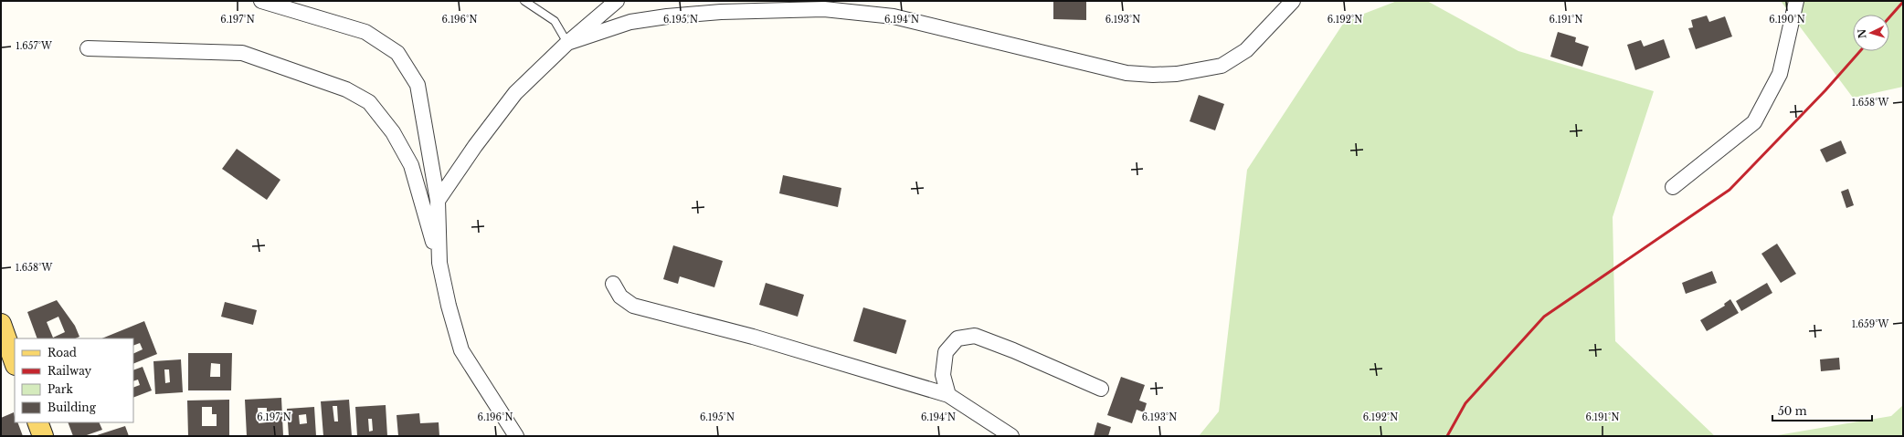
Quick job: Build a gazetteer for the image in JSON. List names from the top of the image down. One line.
{"legend":["Road","Railway","Park","Building"],"scale_bar":"50 m","north":"left","coordinates":["6.197°N","6.196°N","6.195°N","6.194°N","6.193°N","6.192°N","6.191°N","6.190°N","1.657°W","1.658°W","1.659°W"]}
